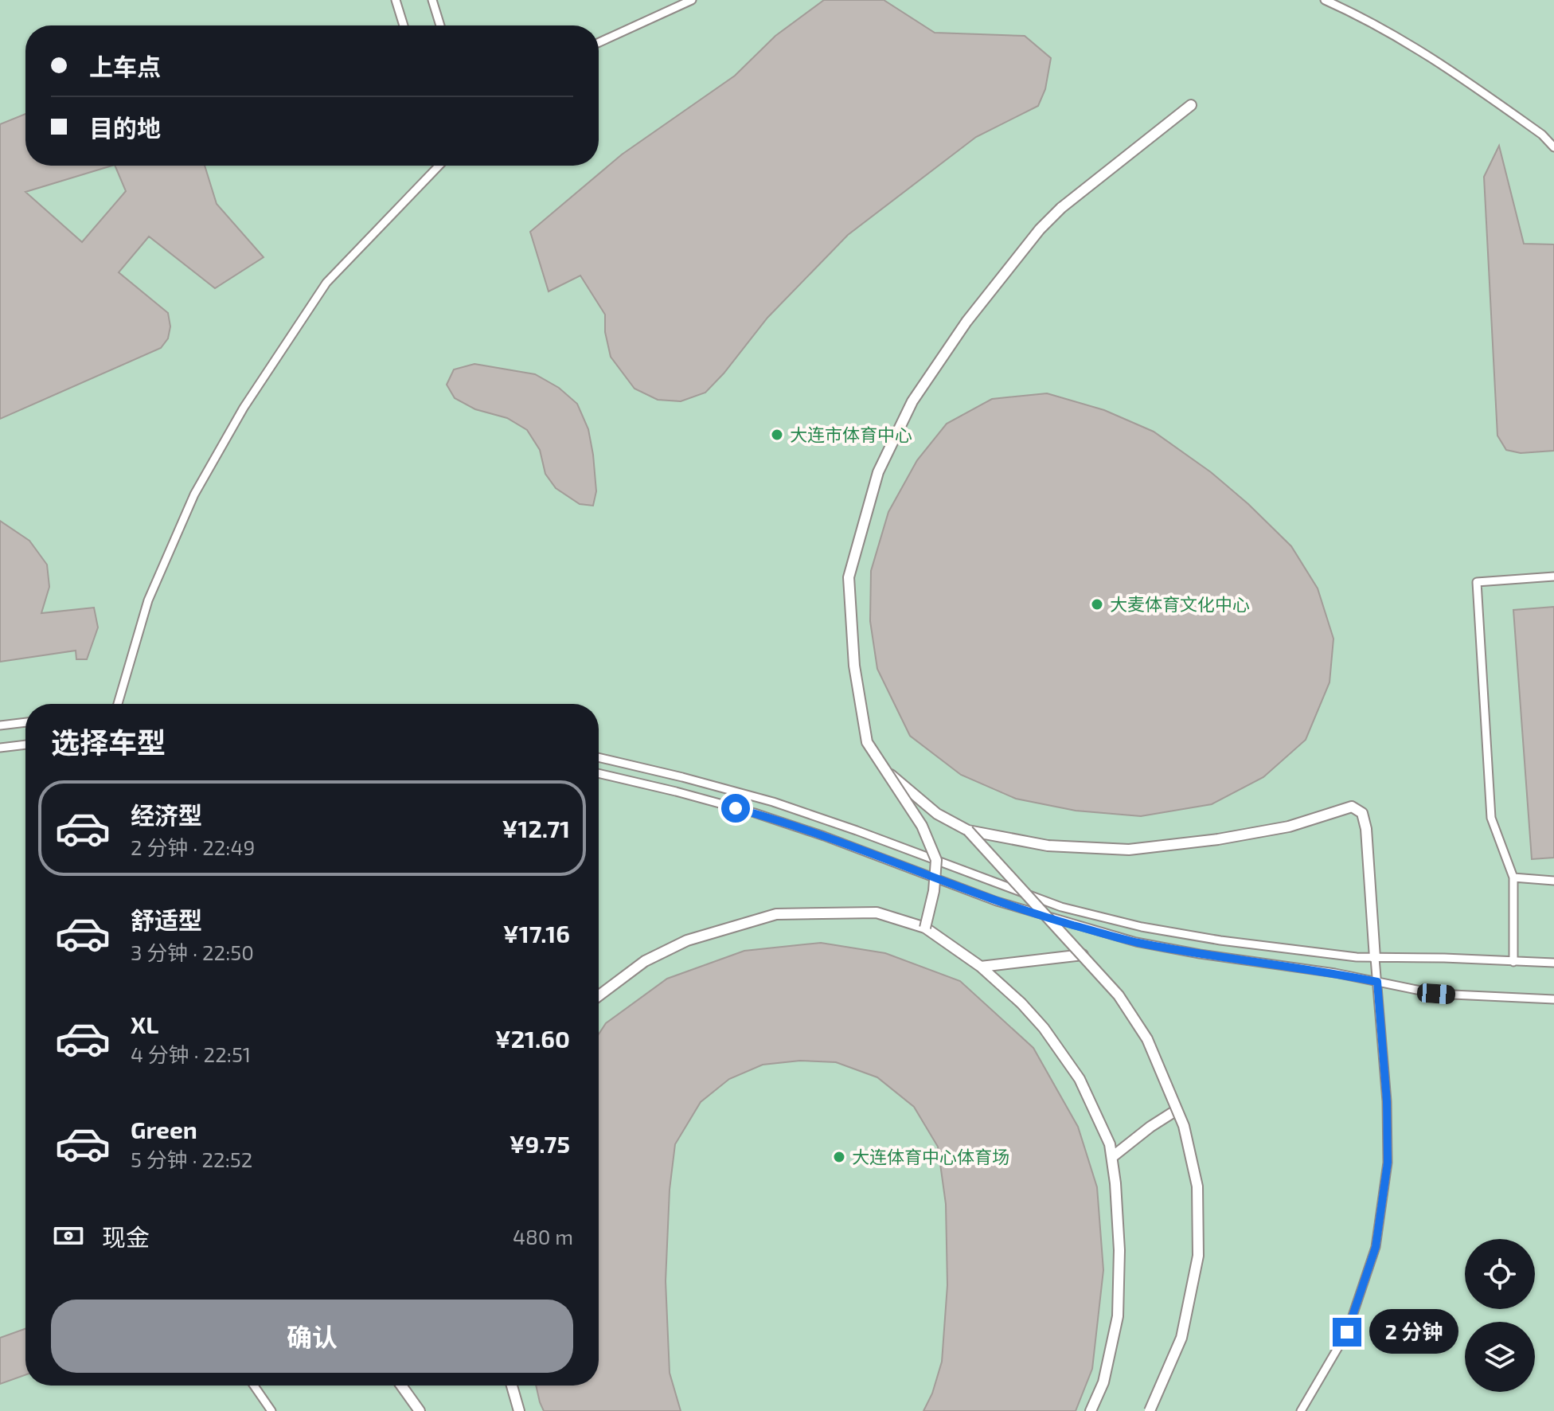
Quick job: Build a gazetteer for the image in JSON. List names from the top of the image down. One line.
{"places":["大连市体育中心","大麦体育文化中心","大连体育中心体育场"],"page":{"banner":["上车点","目的地"],"heading":"选择车型","list":[{"name":"经济型","note":"2 分钟 · 22:49","value":"¥12.71"},{"name":"舒适型","note":"3 分钟 · 22:50","value":"¥17.16"},{"name":"XL","note":"4 分钟 · 22:51","value":"¥21.60"},{"name":"Green","note":"5 分钟 · 22:52","value":"¥9.75"}],"pay":["现金","480 m"],"buttons":"确认","bubble":"2 分钟"}}
